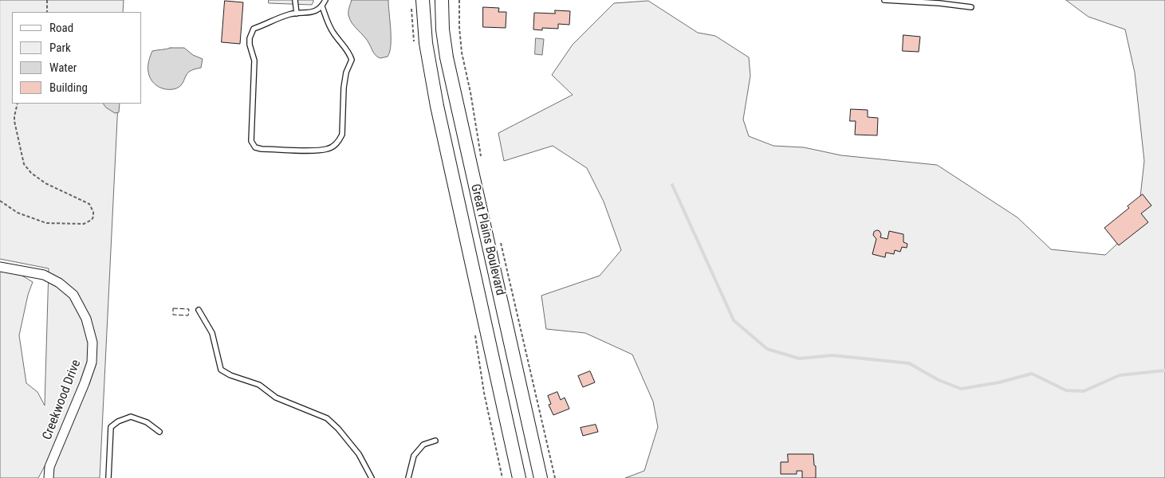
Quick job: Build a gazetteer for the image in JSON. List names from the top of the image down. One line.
{"streets":{"main road":["Great Plains Boulevard"],"street":["Creekwood Drive"]},"legend":["Road","Park","Water","Building"]}
